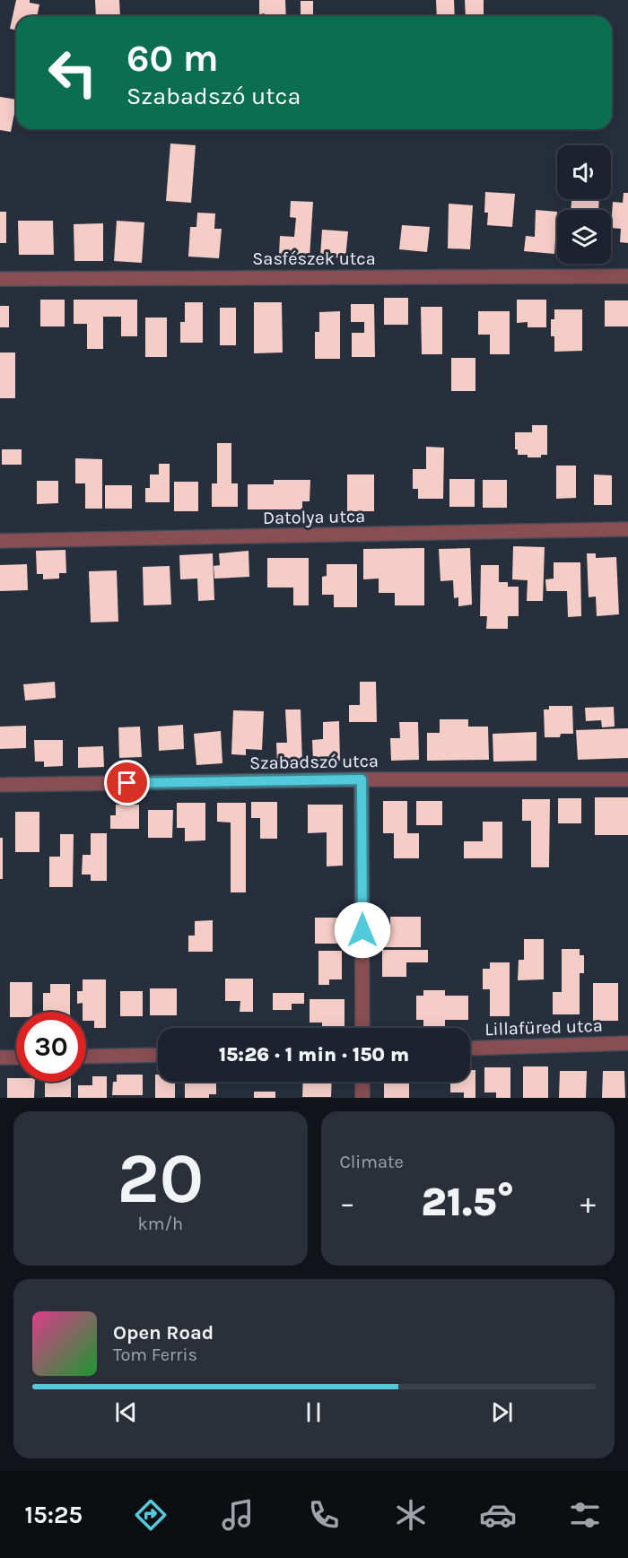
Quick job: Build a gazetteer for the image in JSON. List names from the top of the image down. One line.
{"streets":{"street":["Sasfészek utca","Datolya utca","Szabadszó utca","Lillafüred utca"]},"page":{"turn":["60 m","Szabadszó utca"],"limit":"30","trip":"15:26 · 1 min · 150 m","tile":[["20","km/h"],"Climate"],"heat":["−","21.5°","+"],"song":["Open Road","Tom Ferris"],"tabs":"15:25"}}
